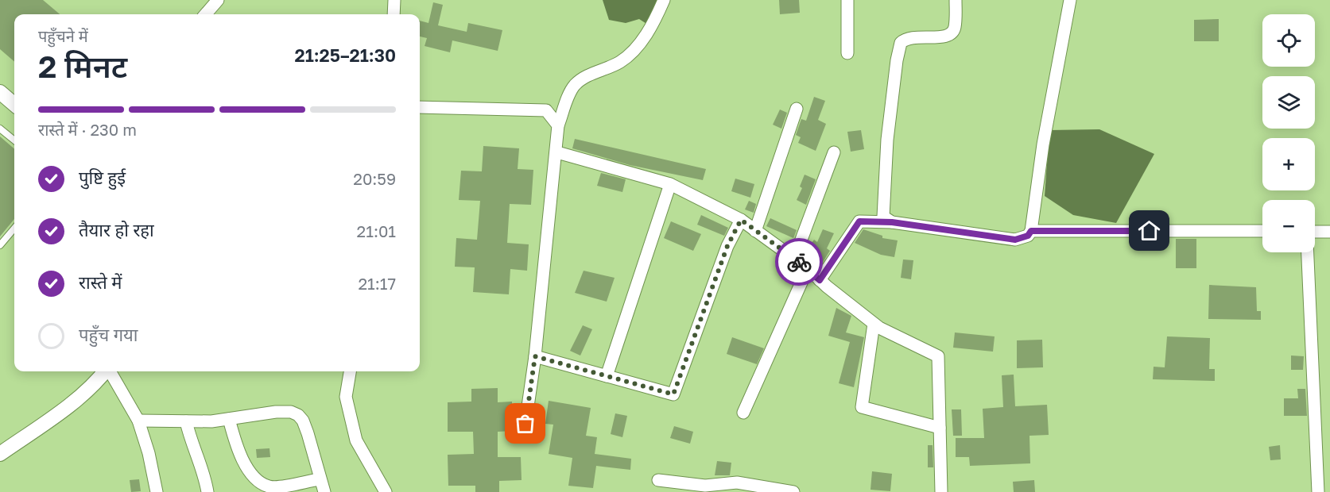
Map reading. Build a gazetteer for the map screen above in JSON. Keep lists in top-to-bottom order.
{
  "page": {
    "map_buttons": ["+", "−"],
    "heading": ["2 मिनट", "पहुँचने में", "21:25–21:30"],
    "bar": "रास्ते में · 230 m",
    "list": [
      ["पुष्टि हुई", "20:59"],
      ["तैयार हो रहा", "21:01"],
      ["रास्ते में", "21:17"],
      "पहुँच गया"
    ]
  }
}
